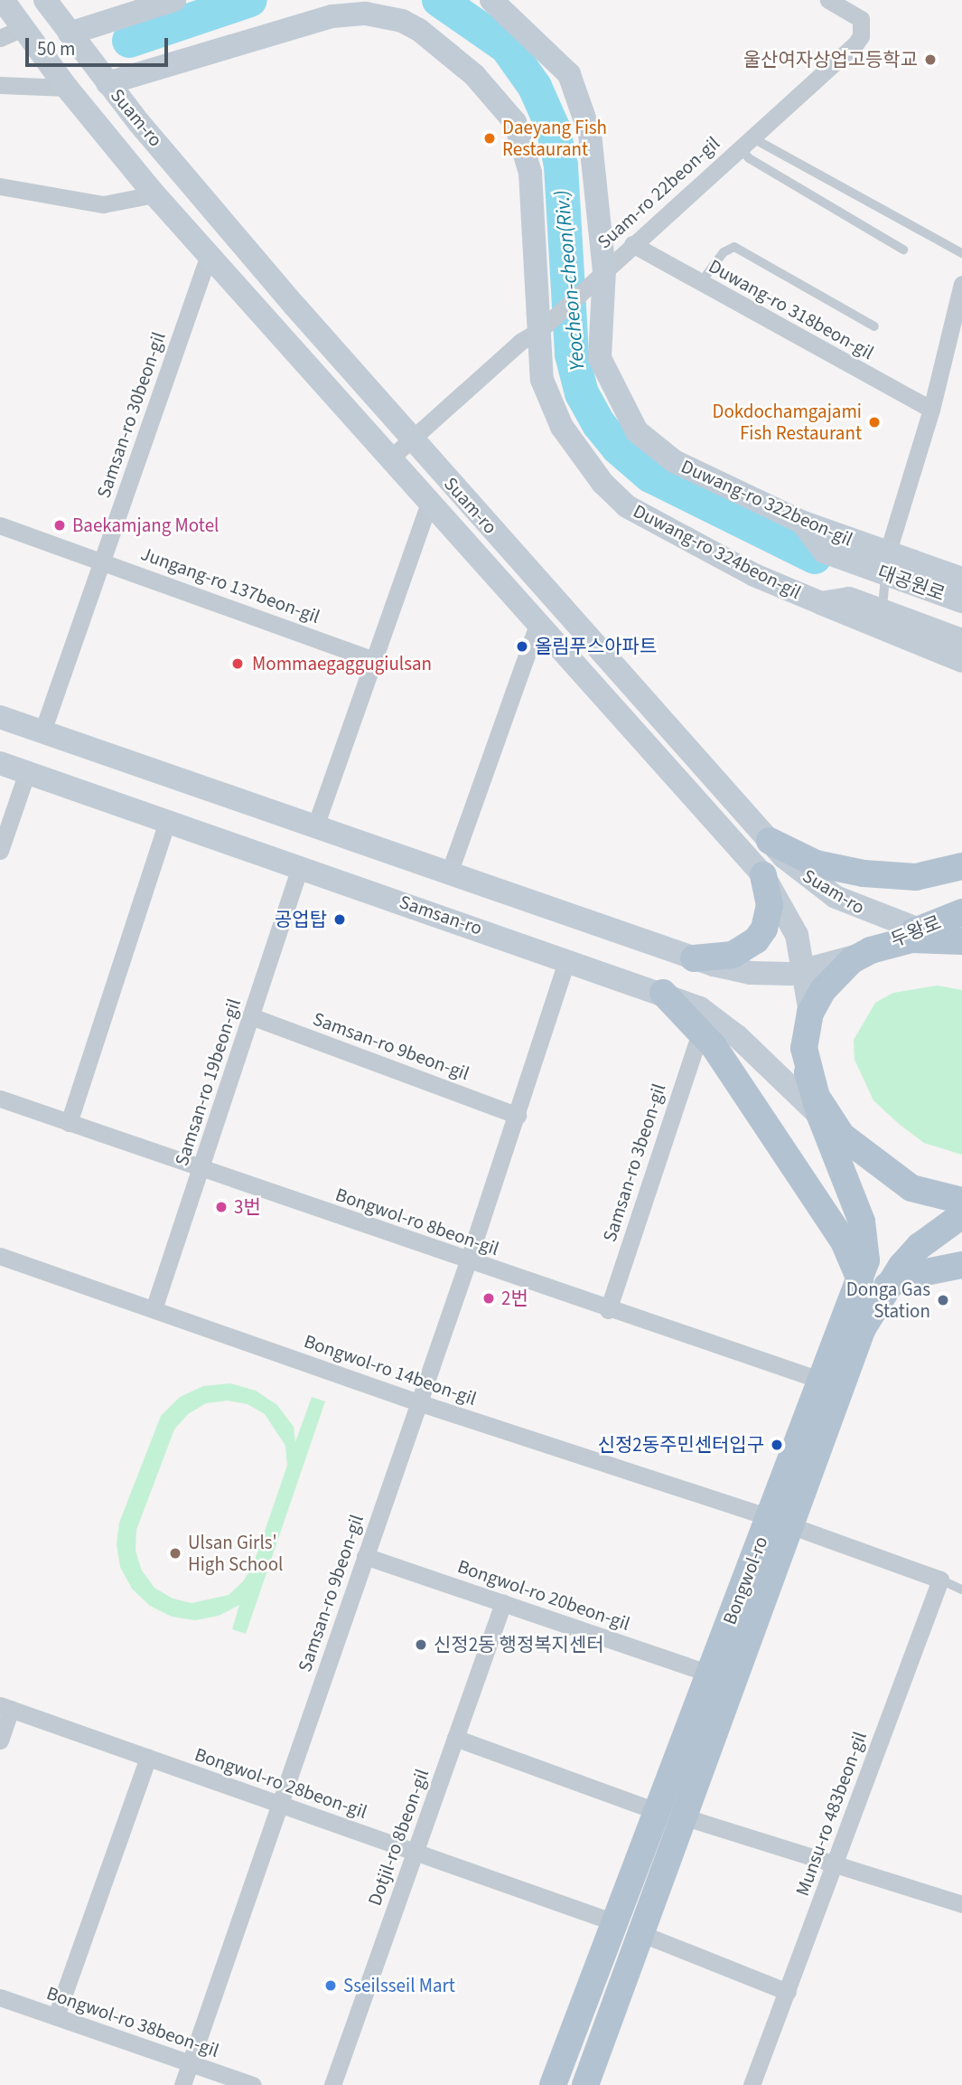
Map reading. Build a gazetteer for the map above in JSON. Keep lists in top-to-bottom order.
{
  "streets": {
    "main road": [
      "Suam-ro",
      "Duwang-ro 322beon-gil",
      "Duwang-ro 324beon-gil",
      "대공원로",
      "Samsan-ro",
      "두왕로",
      "Bongwol-ro"
    ],
    "street": [
      "Suam-ro 22beon-gil",
      "Duwang-ro 318beon-gil",
      "Samsan-ro 30beon-gil",
      "Jungang-ro 137beon-gil",
      "Samsan-ro 9beon-gil",
      "Samsan-ro 19beon-gil",
      "Samsan-ro 3beon-gil",
      "Bongwol-ro 8beon-gil",
      "Bongwol-ro 14beon-gil",
      "Bongwol-ro 20beon-gil",
      "Bongwol-ro 28beon-gil",
      "Munsu-ro 483beon-gil",
      "Dotjil-ro 8beon-gil",
      "Bongwol-ro 38beon-gil"
    ]
  },
  "crossings": [
    ["Suam-ro", "Suam-ro 22beon-gil"],
    ["Suam-ro", "Samsan-ro 30beon-gil"],
    ["Suam-ro", "Duwang-ro 324beon-gil"],
    ["Suam-ro", "두왕로"],
    ["Suam-ro 22beon-gil", "Duwang-ro 318beon-gil"],
    ["Suam-ro 22beon-gil", "Duwang-ro 322beon-gil"],
    ["Suam-ro 22beon-gil", "Duwang-ro 324beon-gil"],
    ["Samsan-ro 30beon-gil", "Jungang-ro 137beon-gil"],
    ["Duwang-ro 322beon-gil", "대공원로"],
    ["Duwang-ro 324beon-gil", "대공원로"],
    ["Samsan-ro", "Samsan-ro 9beon-gil"],
    ["Samsan-ro", "Samsan-ro 19beon-gil"],
    ["Samsan-ro", "Bongwol-ro"],
    ["Samsan-ro 9beon-gil", "Samsan-ro 19beon-gil"],
    ["Samsan-ro 9beon-gil", "Bongwol-ro 8beon-gil"],
    ["Samsan-ro 9beon-gil", "Bongwol-ro 14beon-gil"],
    ["Samsan-ro 9beon-gil", "Bongwol-ro 20beon-gil"],
    ["Samsan-ro 9beon-gil", "Bongwol-ro 28beon-gil"],
    ["Samsan-ro 9beon-gil", "Bongwol-ro 38beon-gil"],
    ["Samsan-ro 19beon-gil", "Bongwol-ro 8beon-gil"],
    ["Samsan-ro 19beon-gil", "Bongwol-ro 14beon-gil"],
    ["Samsan-ro 3beon-gil", "Bongwol-ro 8beon-gil"],
    ["Bongwol-ro 8beon-gil", "Bongwol-ro"],
    ["Bongwol-ro 14beon-gil", "Bongwol-ro"],
    ["Bongwol-ro 14beon-gil", "Munsu-ro 483beon-gil"],
    ["Bongwol-ro", "Bongwol-ro 20beon-gil"],
    ["Bongwol-ro", "Bongwol-ro 28beon-gil"],
    ["Bongwol-ro 20beon-gil", "Dotjil-ro 8beon-gil"],
    ["Bongwol-ro 28beon-gil", "Dotjil-ro 8beon-gil"]
  ],
  "water": ["Yeocheon-cheon(Riv.)"],
  "places": [
    "울산여자상업고등학교",
    "Daeyang Fish Restaurant",
    "Dokdochamgajami Fish Restaurant",
    "Baekamjang Motel",
    "올림푸스아파트",
    "Mommaegaggugiulsan",
    "공업탑",
    "3번",
    "2번",
    "Donga Gas Station",
    "신정2동주민센터입구",
    "Ulsan Girls' High School",
    "신정2동 행정복지센터",
    "Sseilsseil Mart"
  ],
  "scale_bar": "50 m"
}
